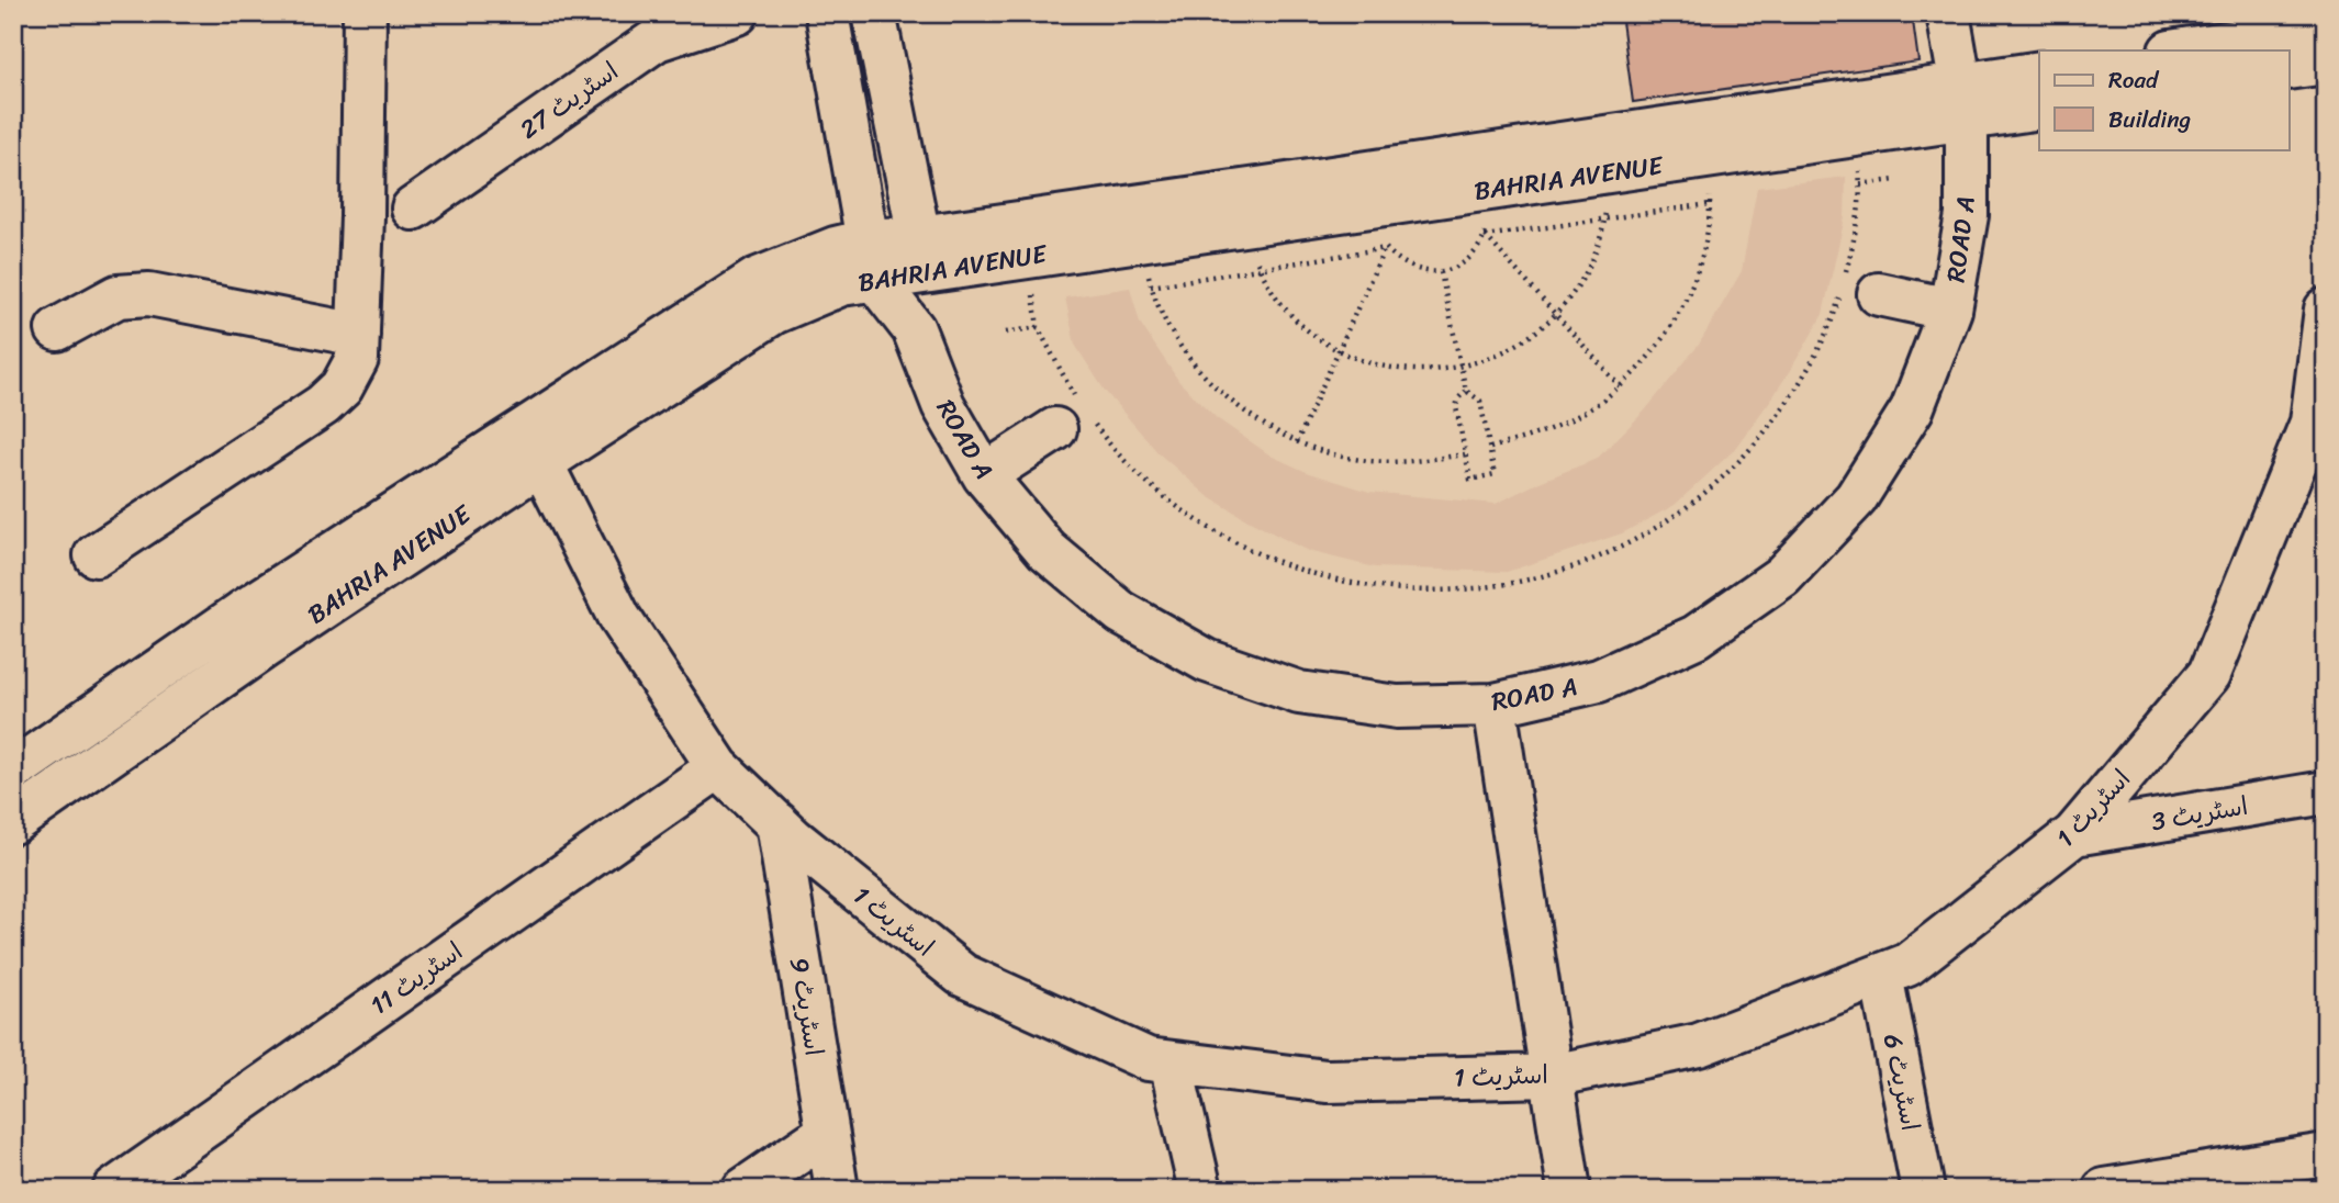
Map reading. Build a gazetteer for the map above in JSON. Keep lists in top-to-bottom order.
{
  "streets": {
    "street": [
      "اسٹریٹ 27",
      "BAHRIA AVENUE",
      "ROAD A",
      "اسٹریٹ 1",
      "اسٹریٹ 3",
      "اسٹریٹ 11",
      "اسٹریٹ 9",
      "اسٹریٹ 6"
    ]
  },
  "crossings": [
    ["BAHRIA AVENUE", "ROAD A"],
    ["BAHRIA AVENUE", "اسٹریٹ 1"],
    ["اسٹریٹ 1", "اسٹریٹ 3"],
    ["اسٹریٹ 1", "اسٹریٹ 11"],
    ["اسٹریٹ 1", "اسٹریٹ 9"],
    ["اسٹریٹ 1", "اسٹریٹ 6"]
  ],
  "legend": ["Road", "Building"]
}
